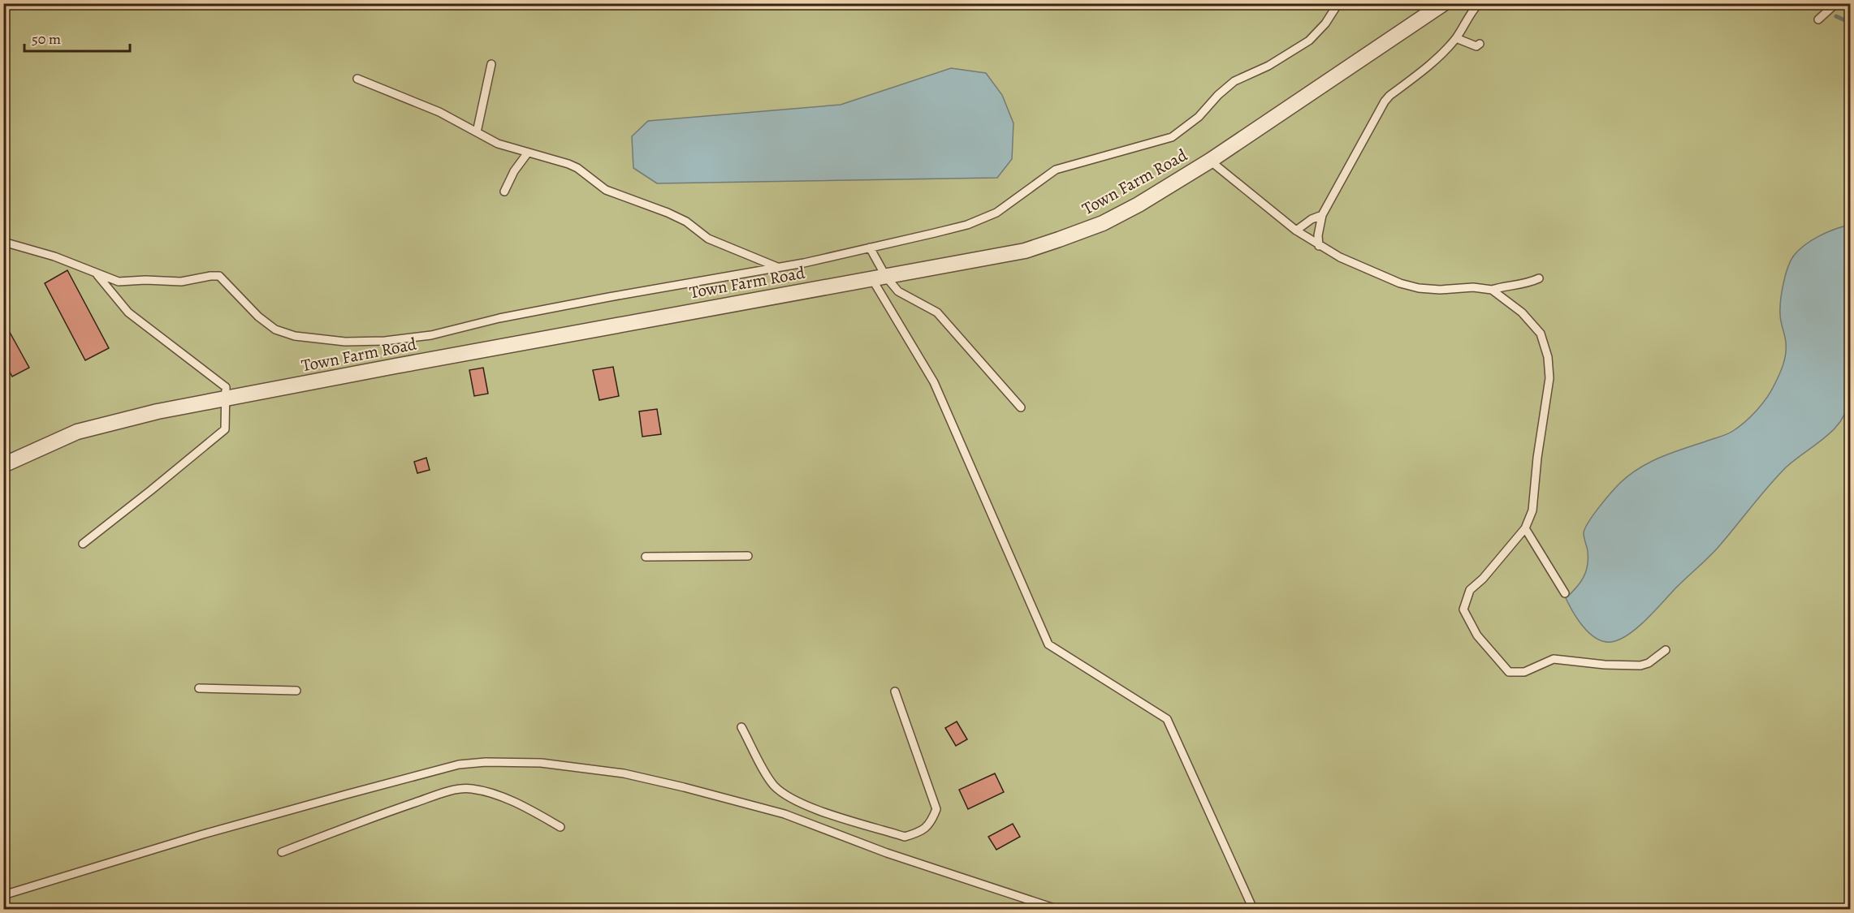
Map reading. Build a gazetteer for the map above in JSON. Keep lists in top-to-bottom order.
{
  "streets": {
    "street": ["Town Farm Road"]
  },
  "scale_bar": "50 m"
}
